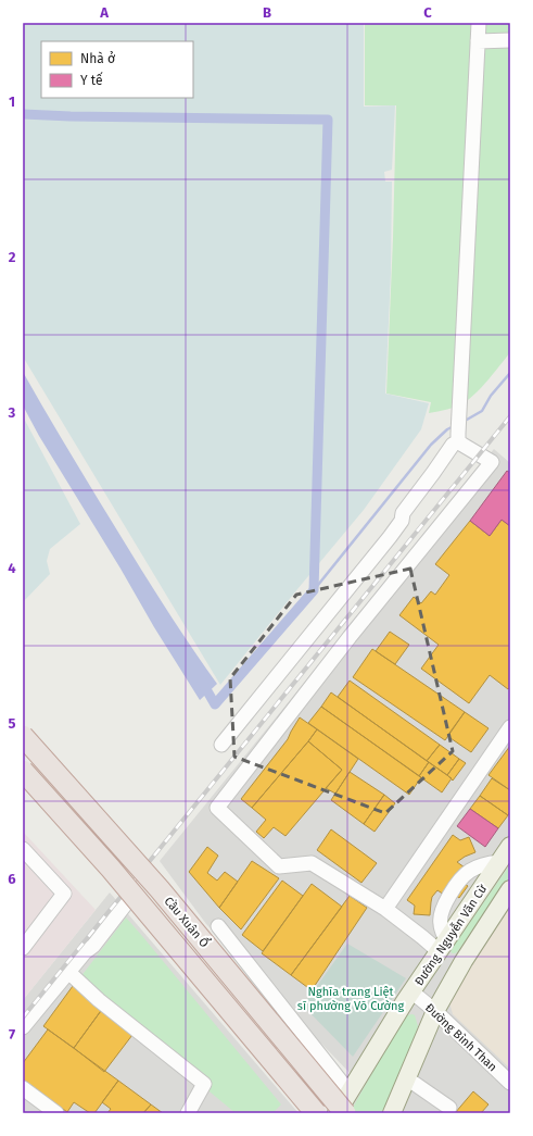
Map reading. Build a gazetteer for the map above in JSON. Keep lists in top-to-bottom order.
{
  "streets": {
    "highway": ["Cầu Xuân Ổ"],
    "main road": ["Đường Nguyễn Văn Cừ"],
    "street": ["Đường Bình Than"]
  },
  "crossings": [
    ["Đường Nguyễn Văn Cừ", "Đường Bình Than"]
  ],
  "parks": ["Nghĩa trang Liệt sĩ phường Võ Cường"],
  "legend": ["Nhà ở", "Y tế"],
  "grid": {
    "columns": ["A", "B", "C"],
    "rows": [
      "1",
      "2",
      "3",
      "4",
      "5",
      "6",
      "7"
    ]
  }
}
